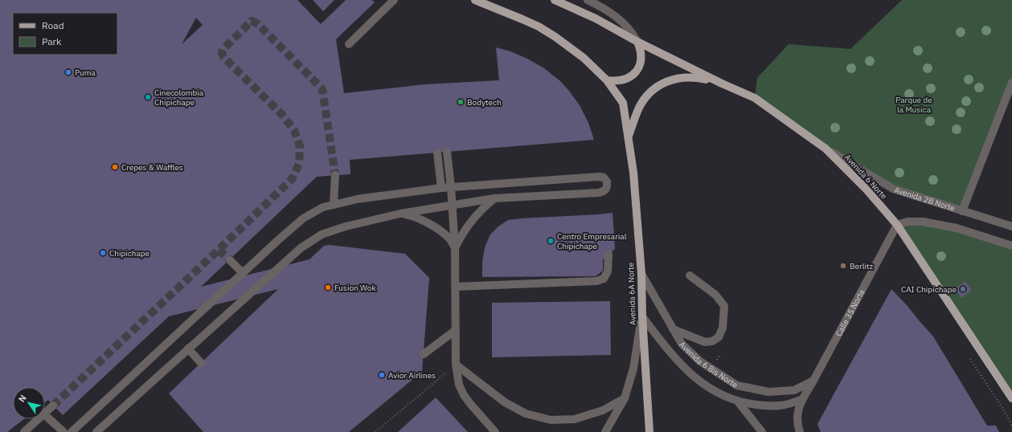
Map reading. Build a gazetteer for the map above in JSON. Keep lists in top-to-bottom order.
{
  "streets": {
    "main road": ["Avenida 6 Norte", "Avenida 6A Norte"],
    "street": ["Avenida 2B Norte", "Calle 35 Norte", "Avenida 6 Bis Norte"]
  },
  "crossings": [
    ["Avenida 6 Norte", "Avenida 2B Norte"],
    ["Avenida 6 Norte", "Calle 35 Norte"],
    ["Avenida 6A Norte", "Avenida 6 Bis Norte"],
    ["Calle 35 Norte", "Avenida 6 Bis Norte"]
  ],
  "parks": ["Parque de la Musica"],
  "places": [
    "Puma",
    "Cinecolombia Chipichape",
    "Bodytech",
    "Crepes & Waffles",
    "Centro Empresarial Chipichape",
    "Chipichape",
    "Berlitz",
    "Fusion Wok",
    "CAI Chipichape",
    "Avior Airlines"
  ],
  "legend": ["Road", "Park"],
  "north": "top left"
}
